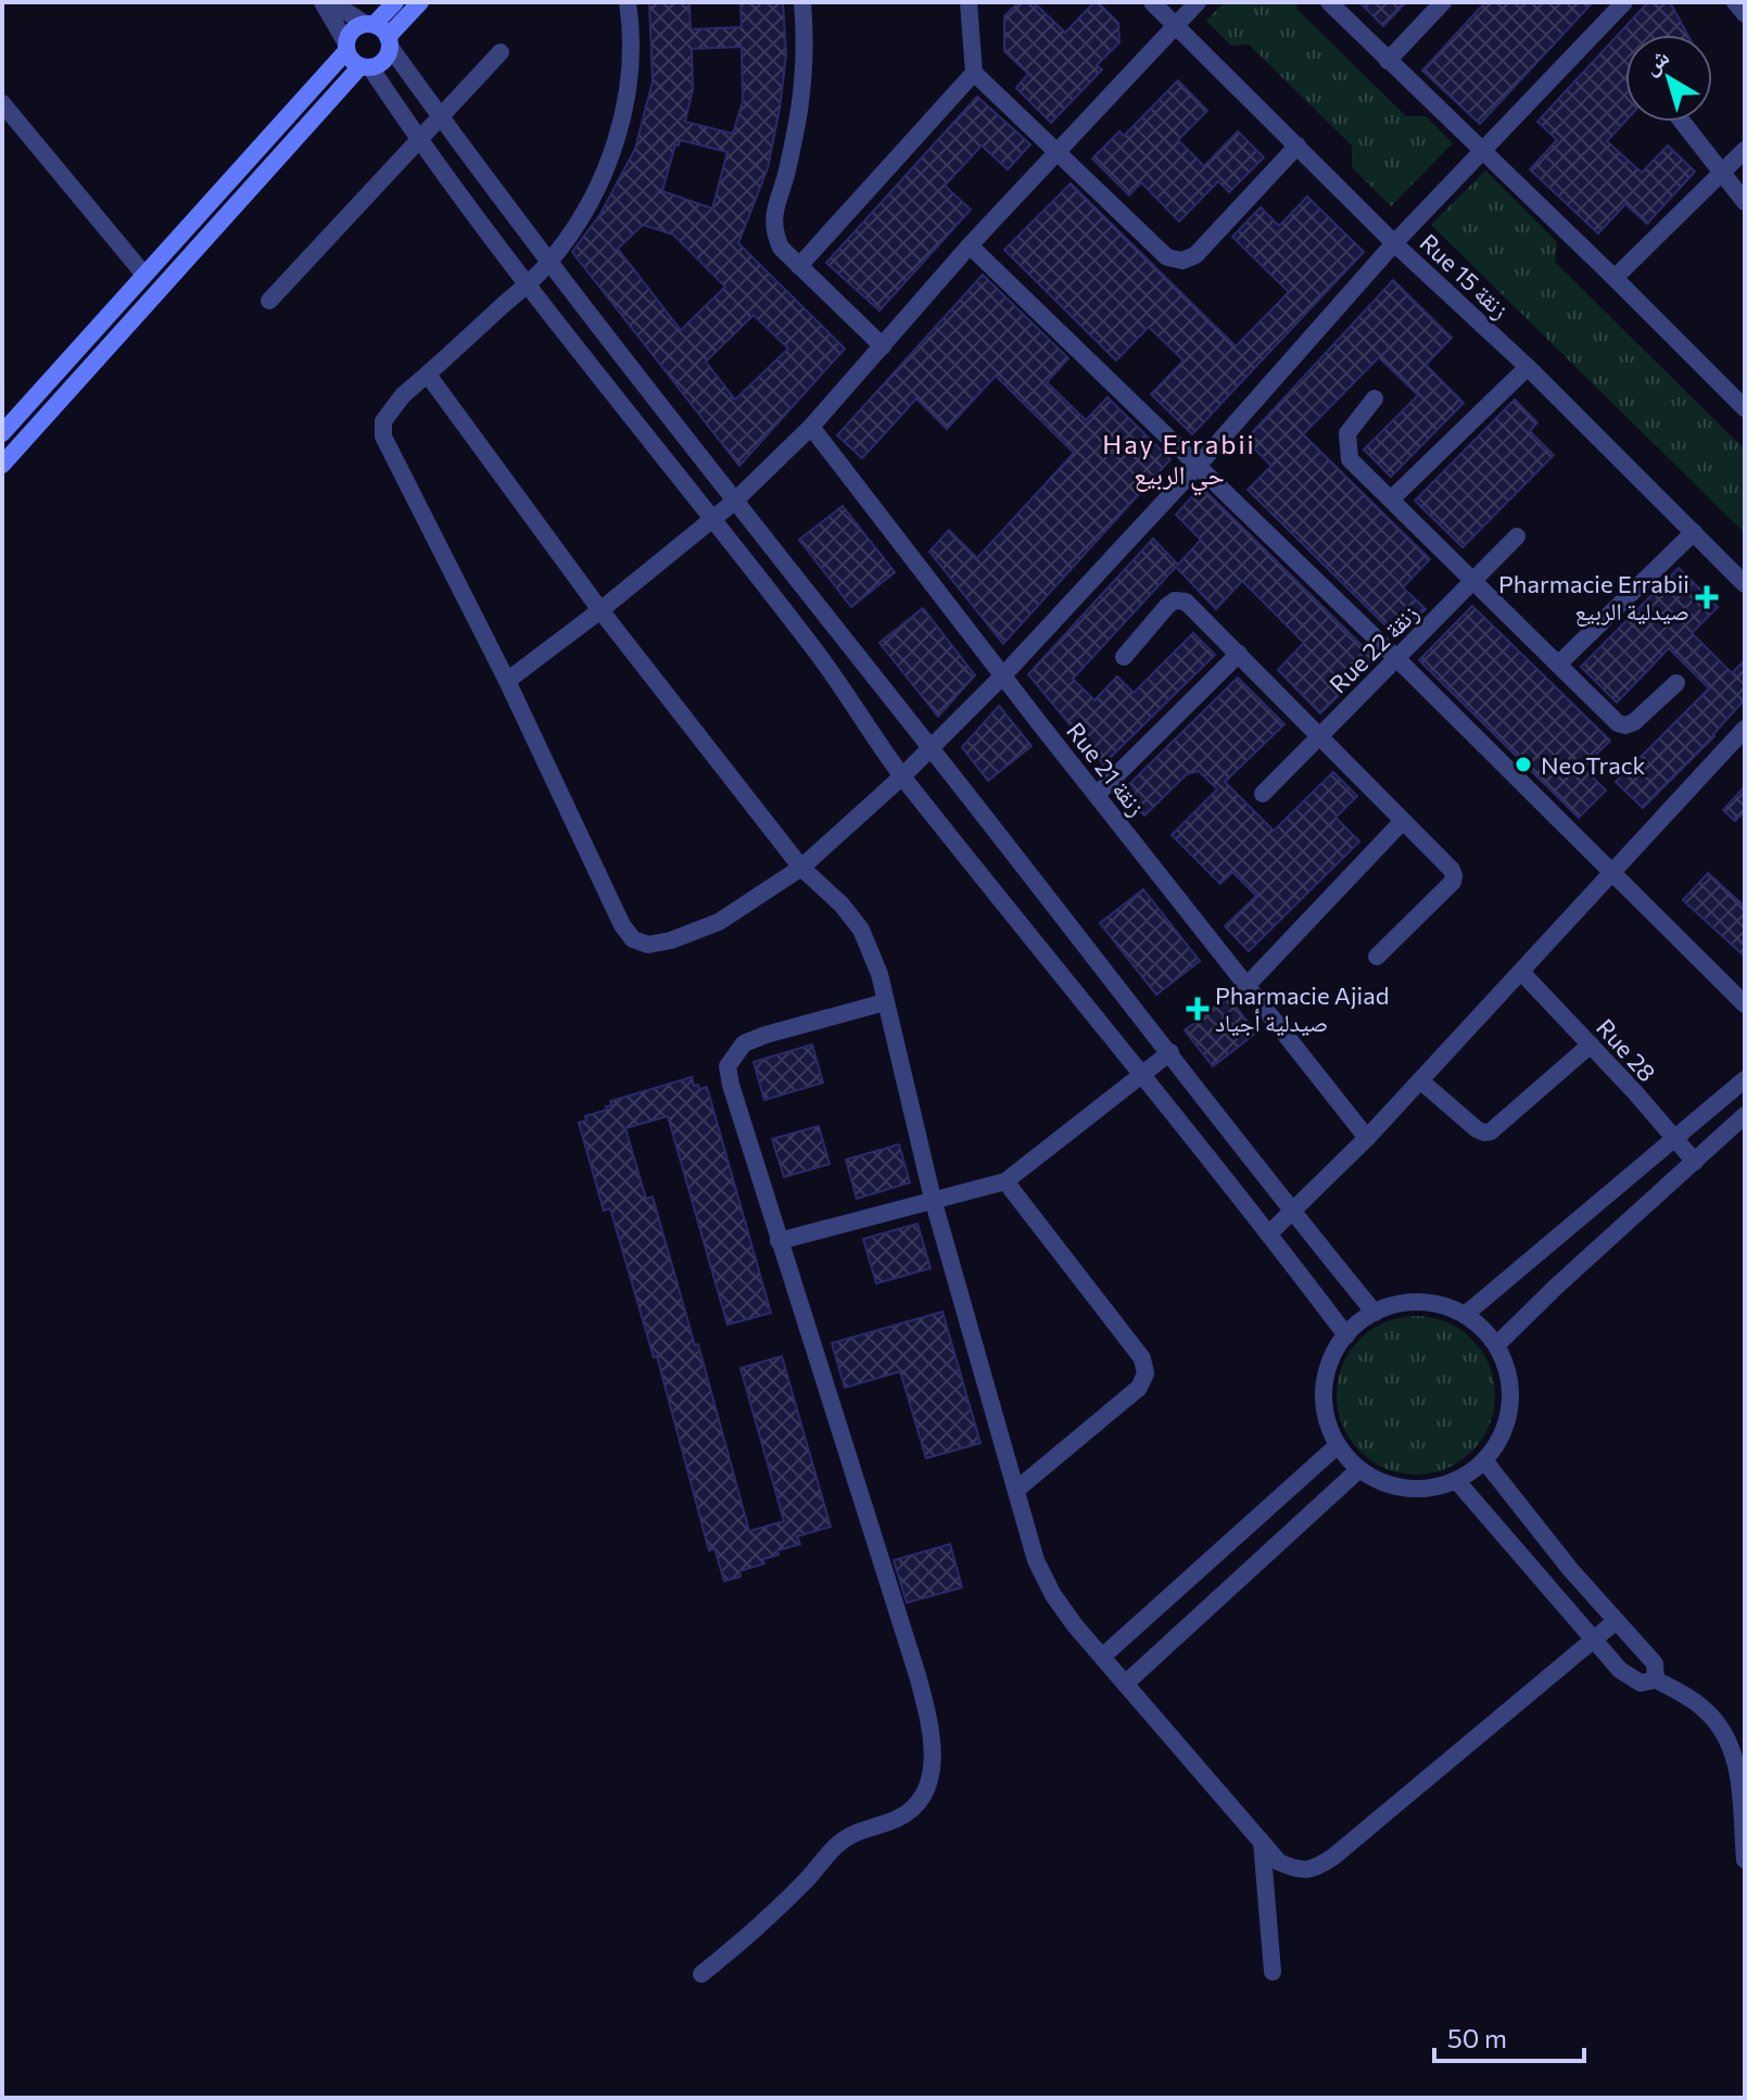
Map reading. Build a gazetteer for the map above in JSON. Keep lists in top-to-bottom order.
{
  "streets": {
    "street": [
      "Rue 15 زنقة",
      "Rue 22 زنقة",
      "Rue 21 زنقة",
      "Rue 28"
    ]
  },
  "districts": ["Hay Errabii حي الربيع"],
  "places": {
    "health": ["Pharmacie Errabii صيدلية الربيع", "Pharmacie Ajiad صيدلية أجياد"],
    "other": ["NeoTrack"]
  },
  "scale_bar": "50 m",
  "north": "top left"
}
